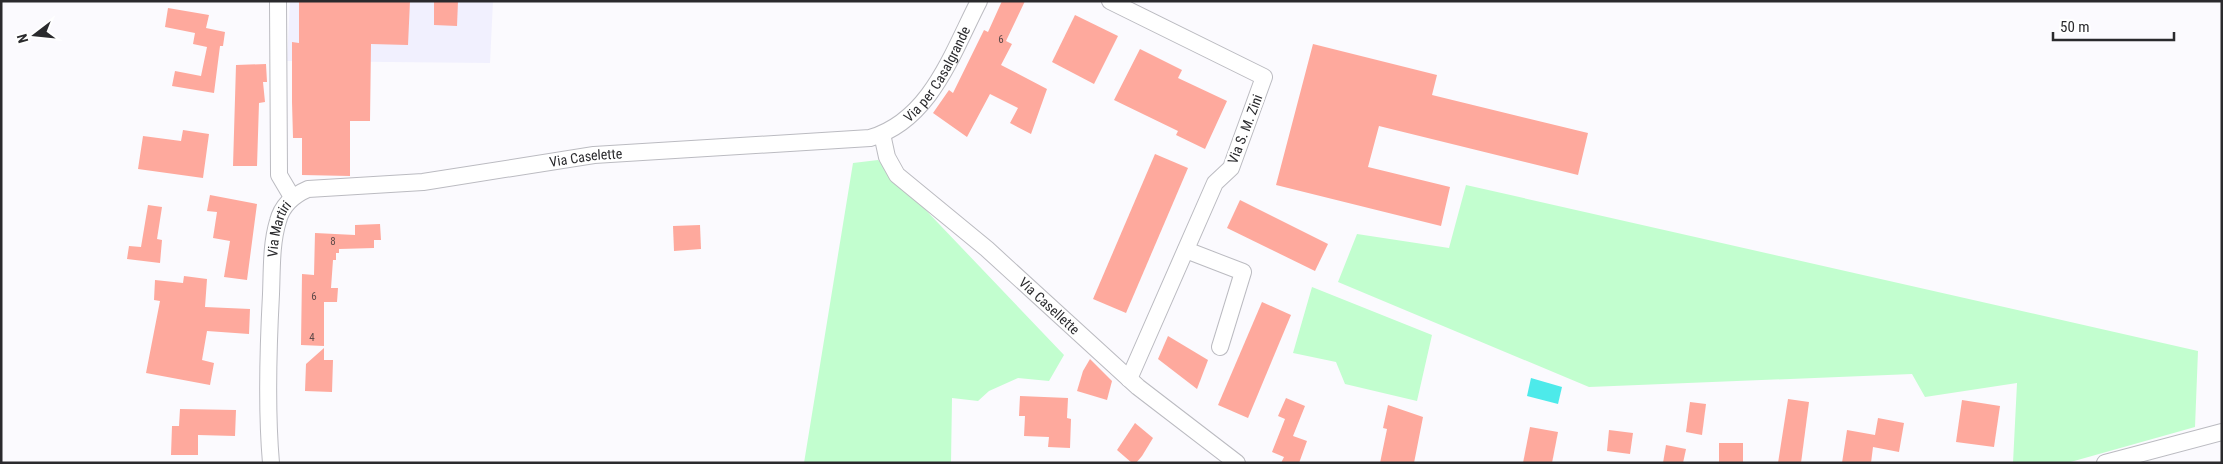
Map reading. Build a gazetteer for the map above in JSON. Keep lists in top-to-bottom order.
{
  "streets": {
    "street": [
      "Via per Casalgrande",
      "Via S. M. Zini",
      "Via Caselette",
      "Via Martiri",
      "Via Casellette"
    ]
  },
  "crossings": [
    ["Via per Casalgrande", "Via Caselette"],
    ["Via per Casalgrande", "Via Casellette"],
    ["Via S. M. Zini", "Via Casellette"],
    ["Via Caselette", "Via Martiri"],
    ["Via Caselette", "Via Casellette"]
  ],
  "house_numbers": [
    "6",
    "8",
    "6",
    "4"
  ],
  "scale_bar": "50 m",
  "north": "left"
}
